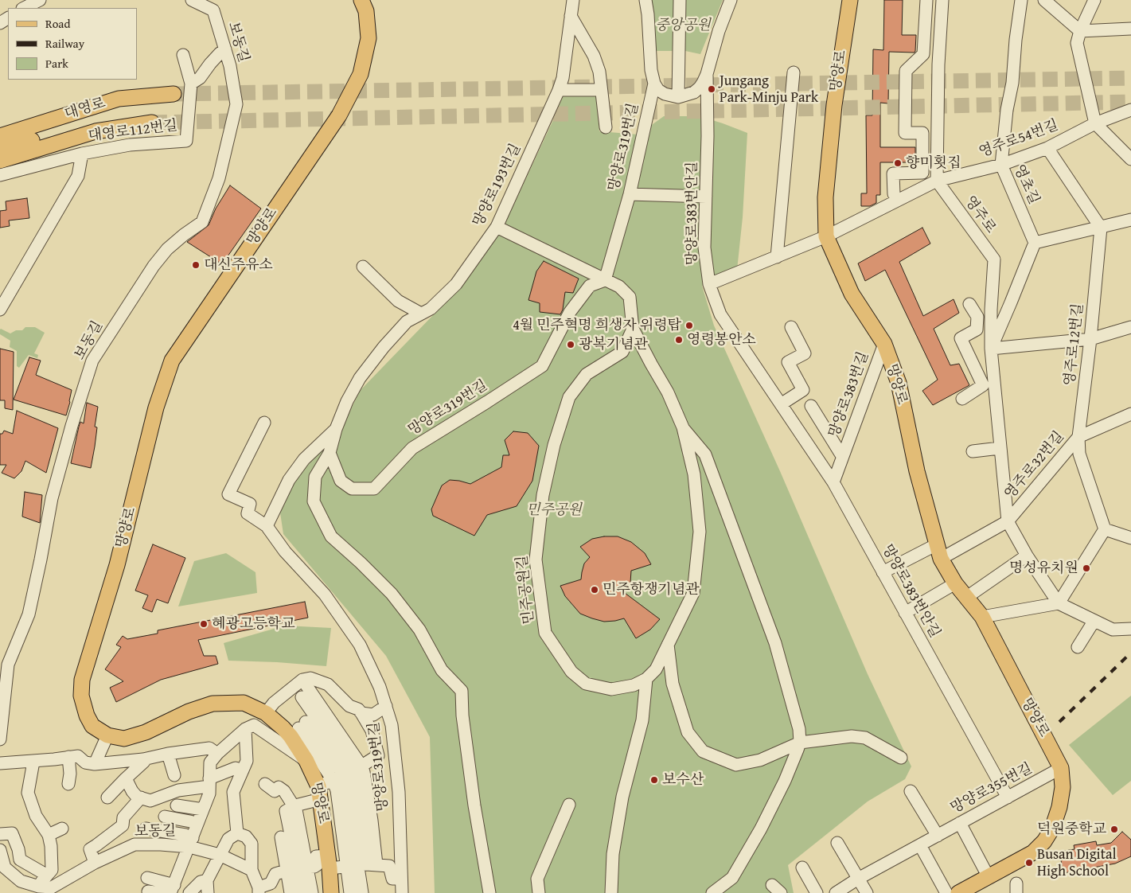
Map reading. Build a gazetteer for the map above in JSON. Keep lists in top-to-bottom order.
{
  "streets": {
    "main road": ["망양로", "대영로"],
    "street": [
      "보동길",
      "대영로112번길",
      "영주로54번길",
      "망양로319번길",
      "영초길",
      "망양로193번길",
      "망양로383번안길",
      "영주로",
      "영주로12번길",
      "망양로383번길",
      "영주로32번길",
      "민주공원길",
      "망양로355번길"
    ]
  },
  "crossings": [
    ["망양로", "영주로54번길"],
    ["망양로", "망양로383번길"],
    ["망양로", "망양로355번길"],
    ["영주로54번길", "영초길"],
    ["영주로54번길", "영주로"],
    ["망양로319번길", "민주공원길"],
    ["망양로383번안길", "망양로383번길"],
    ["망양로383번안길", "망양로355번길"],
    ["영주로", "영주로32번길"],
    ["영주로12번길", "영주로32번길"]
  ],
  "parks": ["중앙공원", "민주공원"],
  "places": [
    "Jungang Park-Minju Park",
    "향미횟집",
    "대신주유소",
    "4월 민주혁명 희생자 위령탑",
    "영령봉안소",
    "광복기념관",
    "명성유치원",
    "민주항쟁기념관",
    "혜광고등학교",
    "보수산",
    "덕원중학교",
    "Busan Digital High School"
  ],
  "legend": ["Road", "Railway", "Park"]
}
